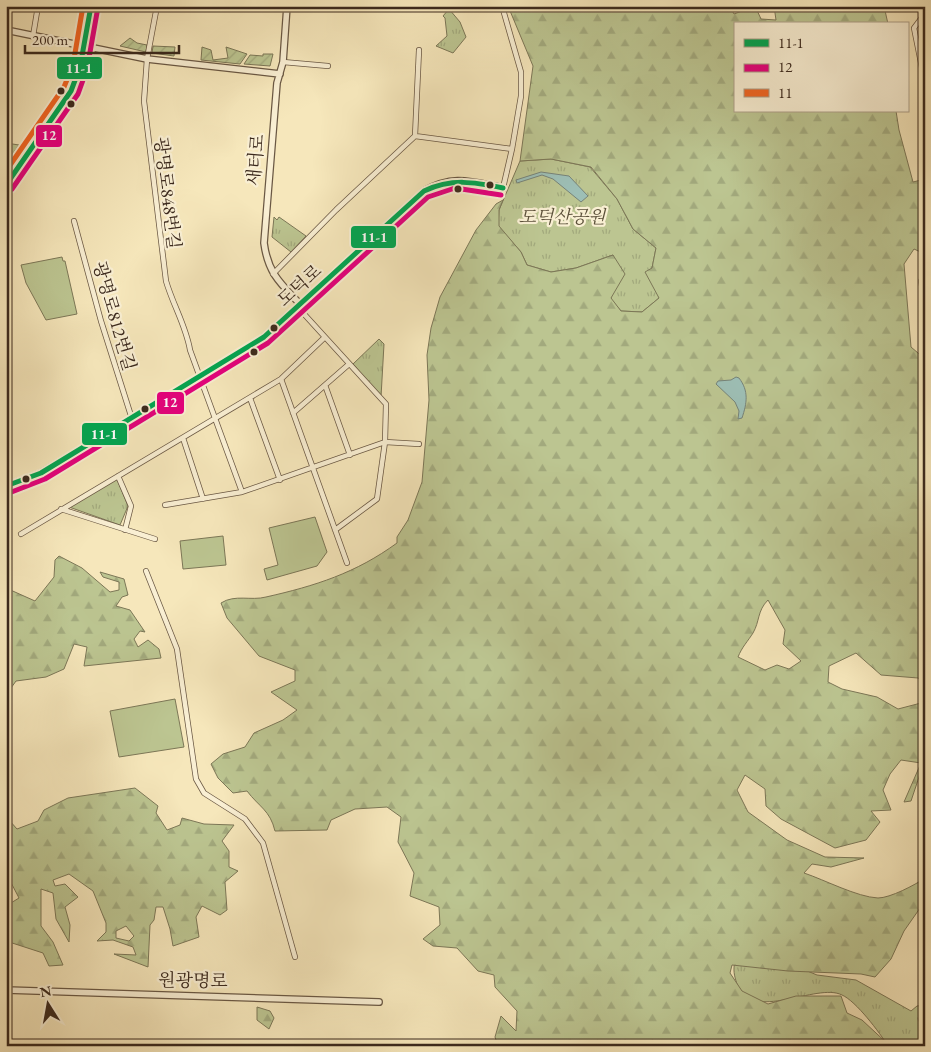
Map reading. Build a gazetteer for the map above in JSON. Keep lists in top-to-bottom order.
{
  "streets": {
    "street": [
      "새터로",
      "광명로848번길",
      "도덕로",
      "광명로812번길",
      "원광명로"
    ]
  },
  "crossings": [
    ["새터로", "도덕로"],
    ["광명로848번길", "도덕로"],
    ["도덕로", "광명로812번길"]
  ],
  "parks": ["도덕산공원"],
  "lines": ["transit line 11-1", "transit line 11", "transit line 12"],
  "legend": ["11-1", "12", "11"],
  "scale_bar": "200 m",
  "north": "top"
}
